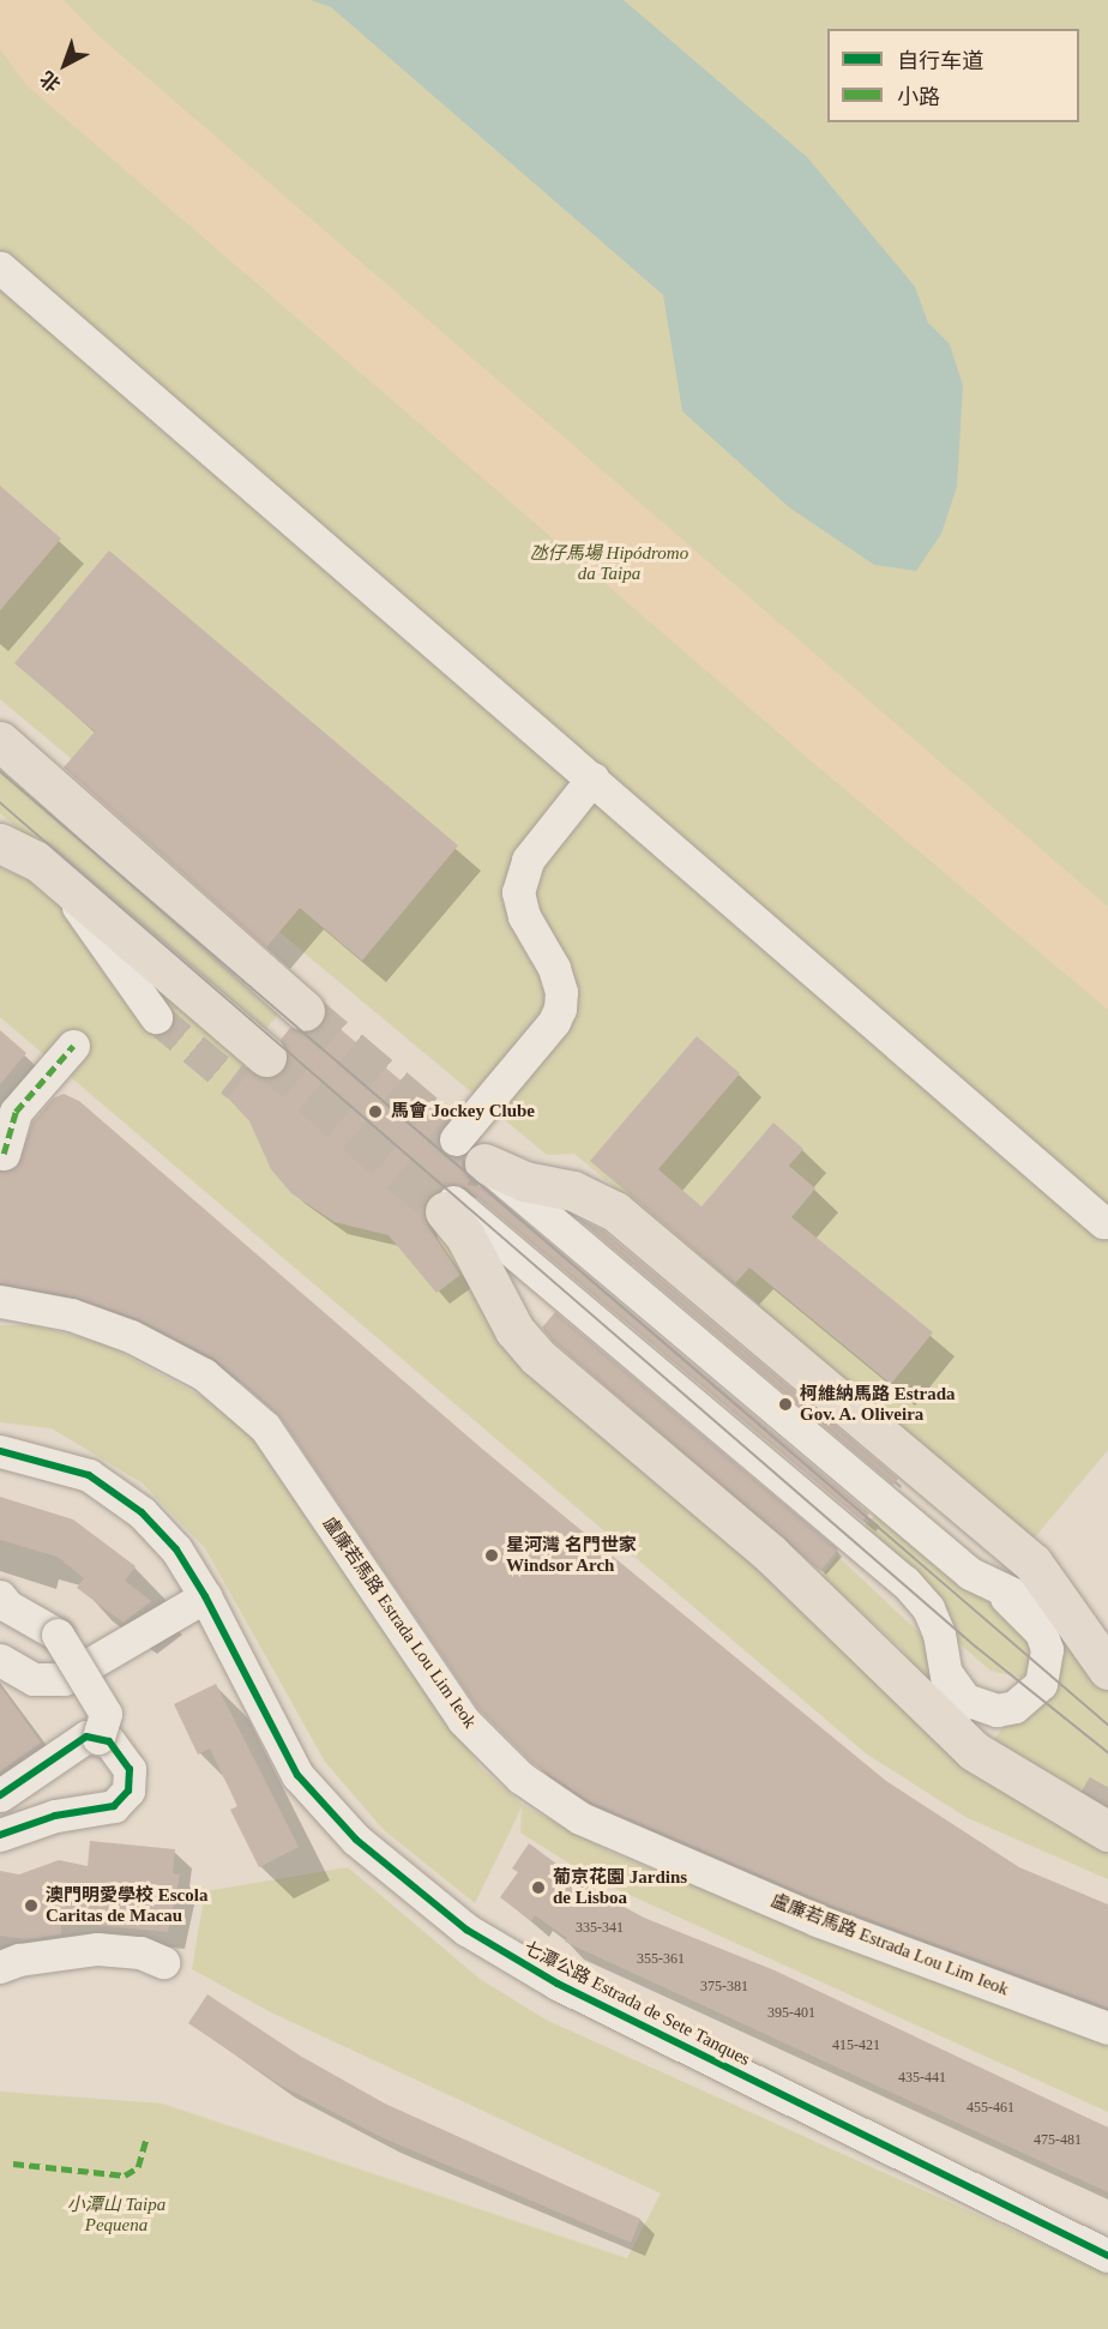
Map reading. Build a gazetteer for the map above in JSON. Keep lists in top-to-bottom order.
{
  "streets": {
    "street": ["盧廉若馬路 Estrada Lou Lim Ieok", "七潭公路 Estrada de Sete Tanques"]
  },
  "parks": ["氹仔馬場 Hipódromo da Taipa", "小潭山 Taipa Pequena"],
  "places": [
    "馬會 Jockey Clube",
    "柯維納馬路 Estrada Gov. A. Oliveira",
    "星河灣 名門世家 Windsor Arch",
    "葡京花園 Jardins de Lisboa",
    "澳門明愛學校 Escola Caritas de Macau"
  ],
  "house_numbers": [
    "335-341",
    "355-361",
    "375-381",
    "395-401",
    "415-421",
    "435-441",
    "455-461",
    "475-481"
  ],
  "legend": ["自行车道", "小路"],
  "north": "bottom left"
}
